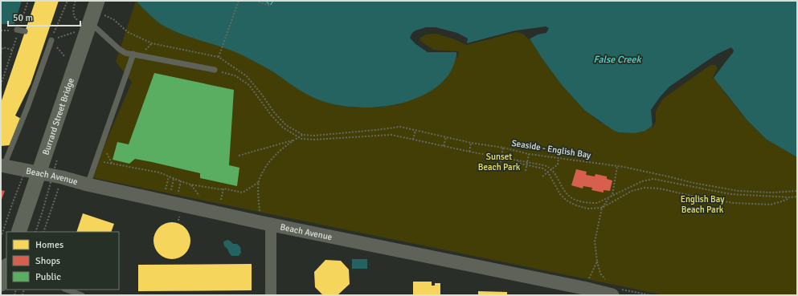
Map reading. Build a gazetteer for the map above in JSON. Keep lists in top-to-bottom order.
{
  "streets": {
    "main road": ["Burrard Street Bridge"],
    "street": ["Beach Avenue"],
    "path": ["Seaside - English Bay"]
  },
  "water": ["False Creek"],
  "parks": ["Sunset Beach Park", "English Bay Beach Park"],
  "legend": ["Homes", "Shops", "Public"],
  "scale_bar": "50 m"
}
